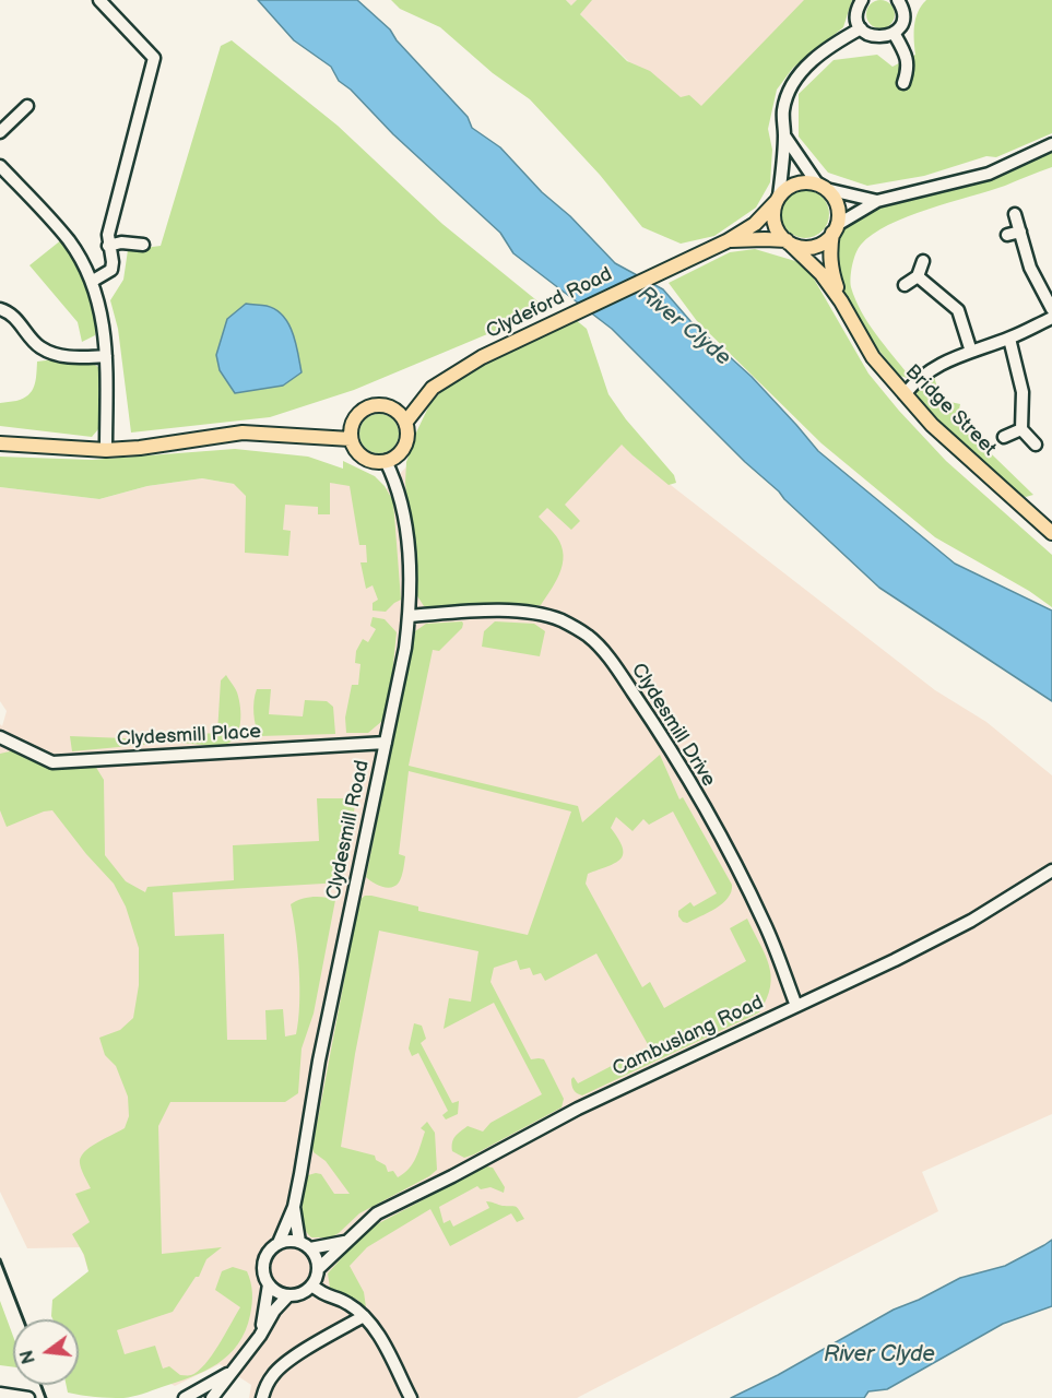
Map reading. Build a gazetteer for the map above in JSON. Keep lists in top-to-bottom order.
{
  "streets": {
    "main road": ["Clydeford Road", "Bridge Street"],
    "street": [
      "Clydesmill Drive",
      "Clydesmill Place",
      "Clydesmill Road",
      "Cambuslang Road"
    ]
  },
  "crossings": [
    ["Clydeford Road", "Bridge Street"],
    ["Clydeford Road", "Clydesmill Road"],
    ["Clydesmill Drive", "Clydesmill Road"],
    ["Clydesmill Drive", "Cambuslang Road"],
    ["Clydesmill Place", "Clydesmill Road"],
    ["Clydesmill Road", "Cambuslang Road"]
  ],
  "water": ["River Clyde"],
  "north": "left"
}
